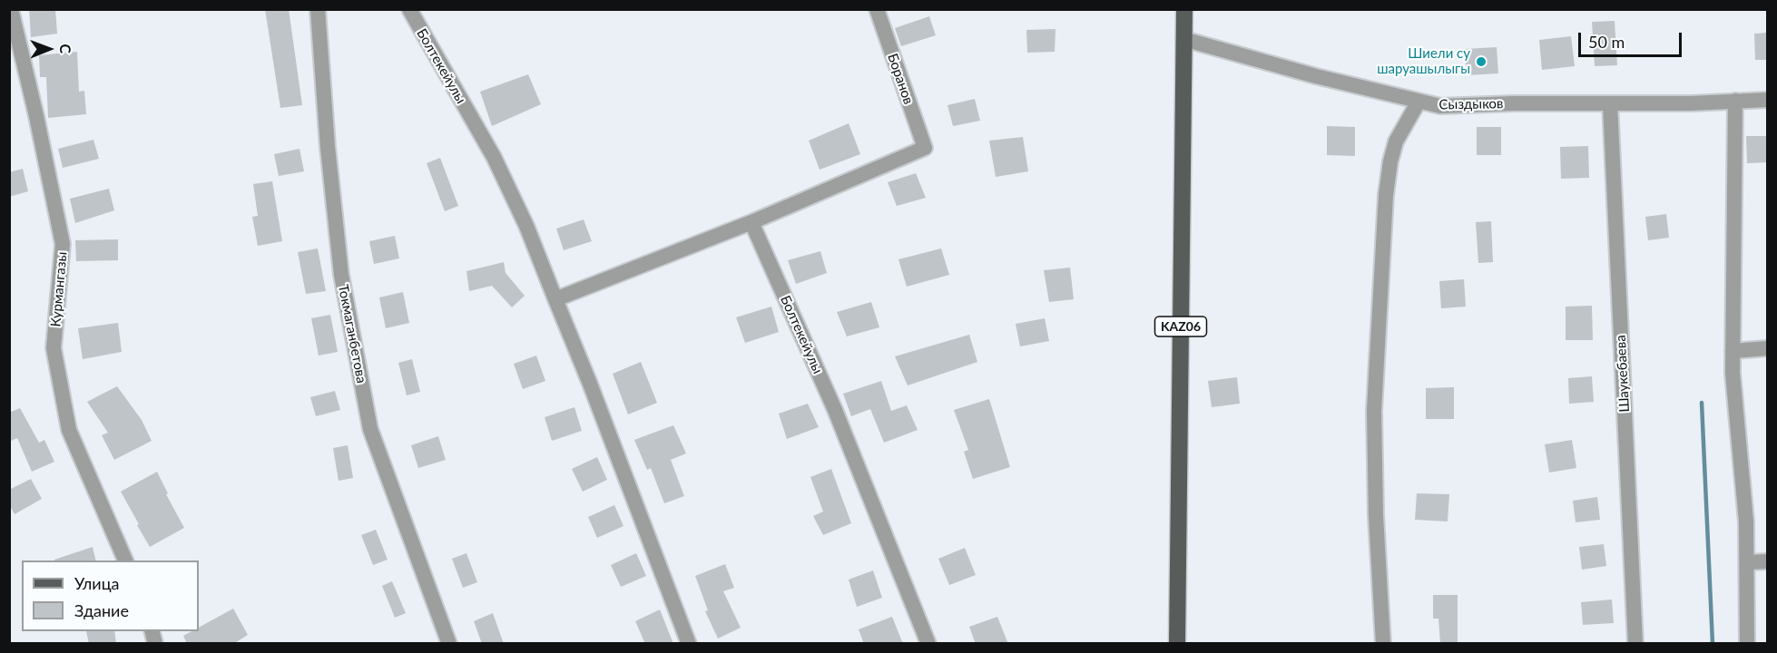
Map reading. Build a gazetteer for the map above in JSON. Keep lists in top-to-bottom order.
{
  "streets": {
    "main road": ["KАZ06"],
    "street": [
      "Болтекейулы",
      "Боранов",
      "Сыздыков",
      "Курмангазы",
      "Токмаганбетова",
      "Шаукебаева"
    ]
  },
  "crossings": [
    ["Болтекейулы", "Боранов"],
    ["Сыздыков", "KАZ06"],
    ["Сыздыков", "Шаукебаева"]
  ],
  "places": ["Шиели су шаруашылыгы"],
  "legend": ["Улица", "Здание"],
  "scale_bar": "50 m",
  "north": "right"
}
